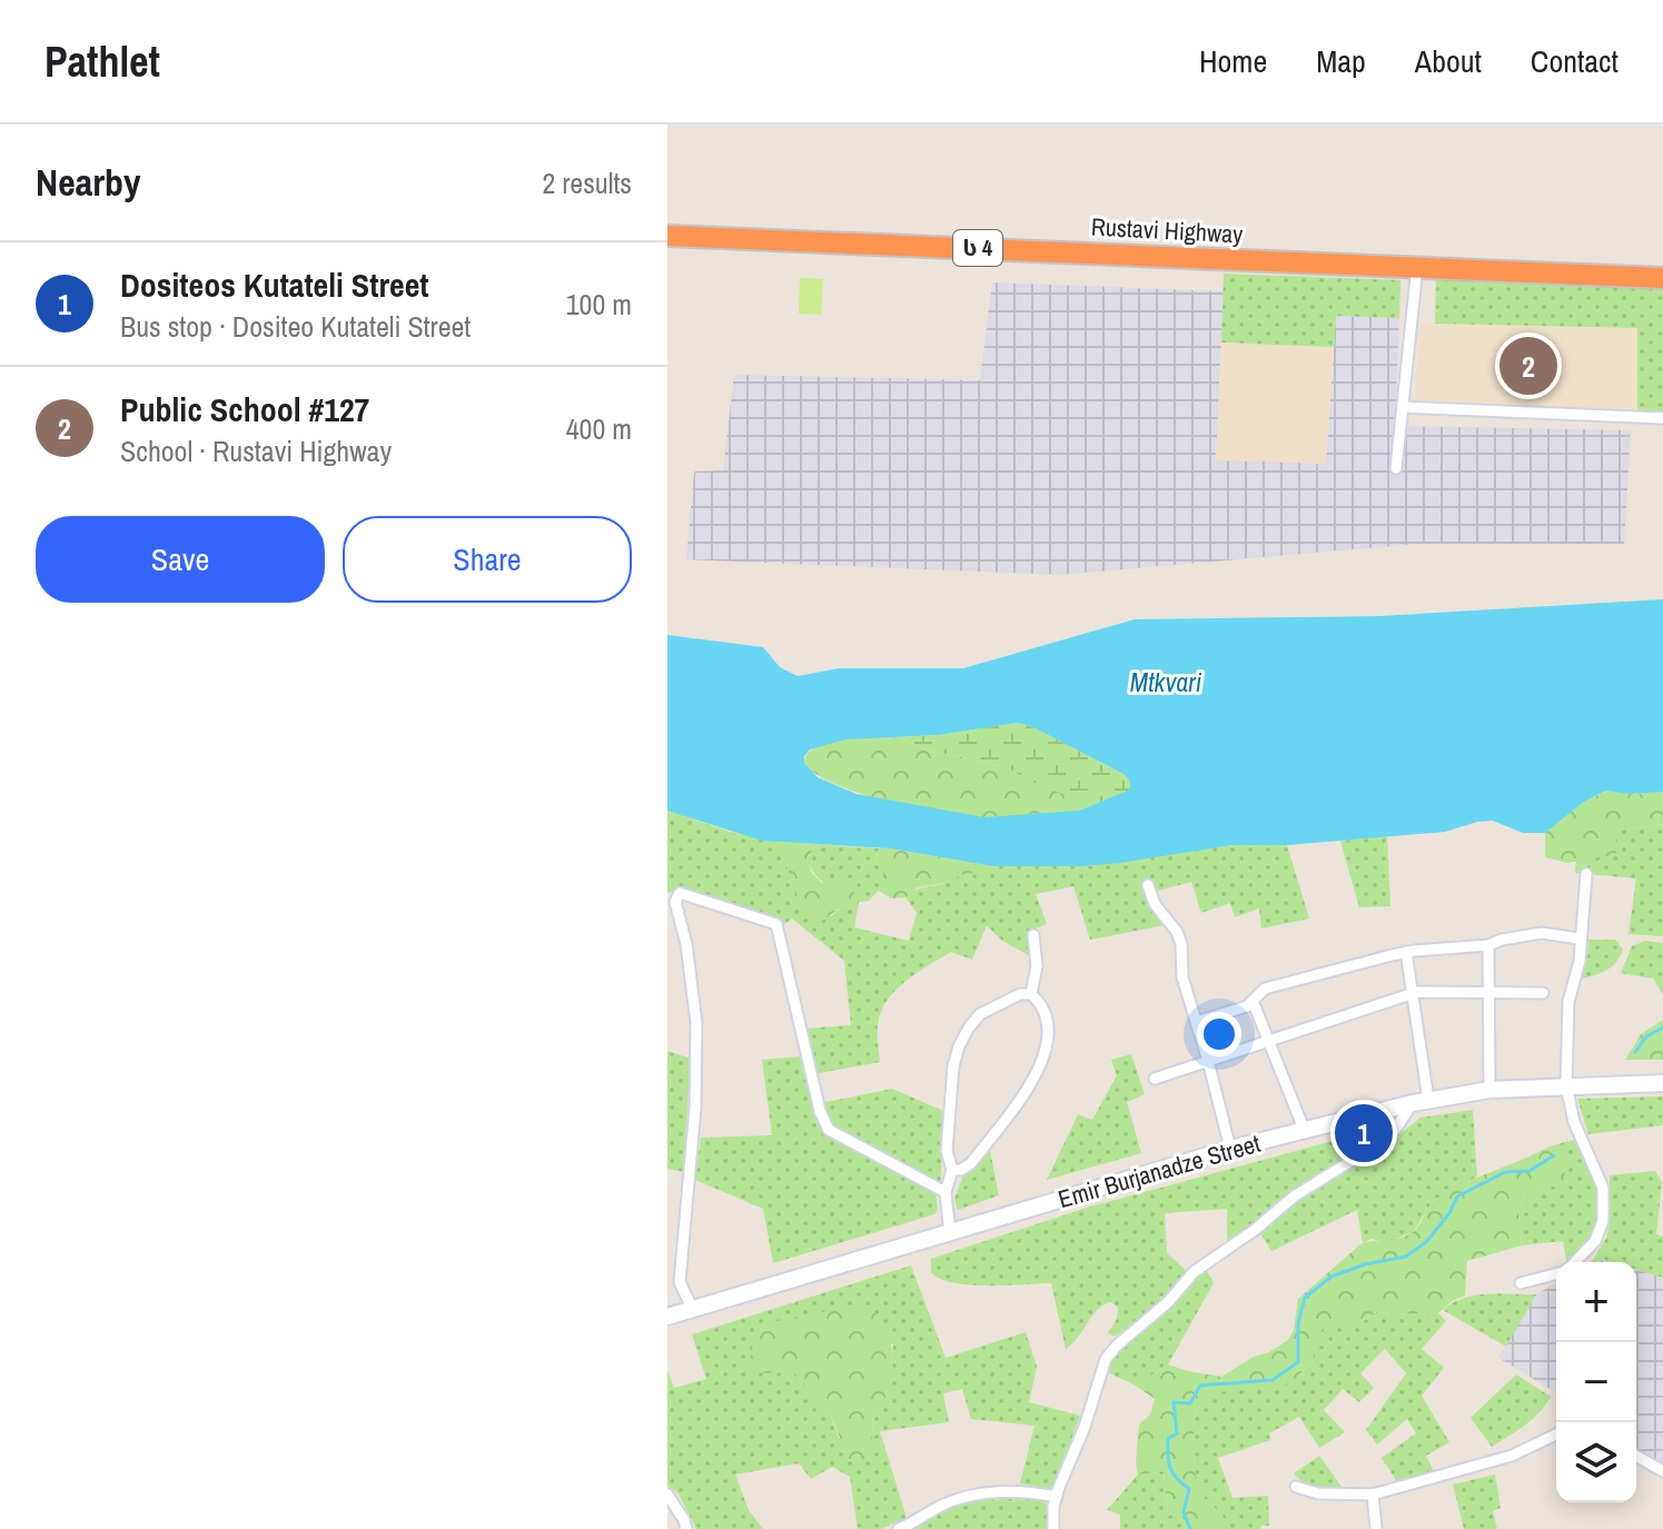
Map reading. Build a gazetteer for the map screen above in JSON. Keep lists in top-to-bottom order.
{
  "streets": {
    "highway": ["Rustavi Highway", "ს 4"],
    "street": ["Emir Burjanadze Street"]
  },
  "water": ["Mtkvari"],
  "page": {
    "header": "Pathlet",
    "nav": [
      "Home",
      "Map",
      "About",
      "Contact"
    ],
    "heading": ["Nearby", "2 results"],
    "list": [
      {
        "mark": "1",
        "name": "Dositeos Kutateli Street",
        "note": "Bus stop · Dositeo Kutateli Street",
        "value": "100 m"
      },
      {
        "mark": "2",
        "name": "Public School #127",
        "note": "School · Rustavi Highway",
        "value": "400 m"
      }
    ],
    "pins": ["2", "1"],
    "buttons": ["Save", "Share"],
    "map_buttons": ["+", "−"]
  }
}
